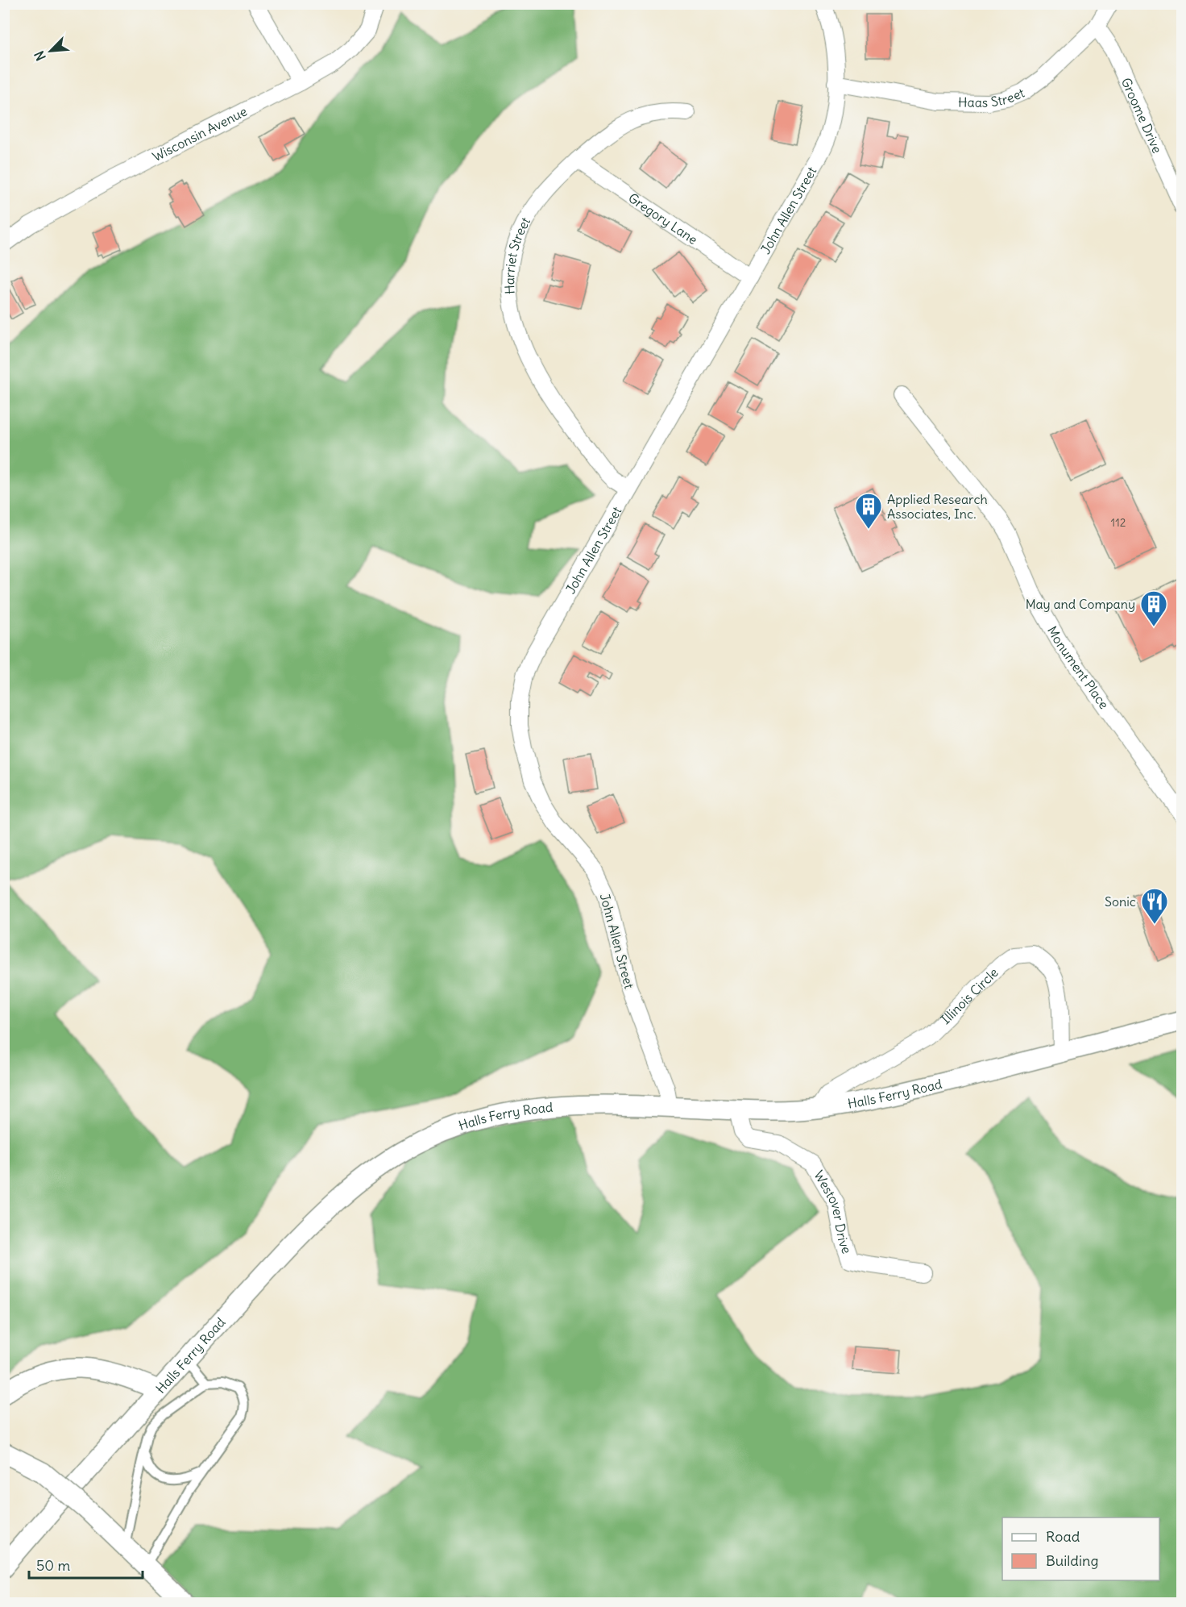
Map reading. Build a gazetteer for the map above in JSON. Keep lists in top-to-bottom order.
{
  "streets": {
    "street": [
      "Haas Street",
      "Groome Drive",
      "Wisconsin Avenue",
      "John Allen Street",
      "Gregory Lane",
      "Harriet Street",
      "Monument Place",
      "Illinois Circle",
      "Halls Ferry Road",
      "Westover Drive"
    ]
  },
  "crossings": [
    ["Haas Street", "Groome Drive"],
    ["Haas Street", "John Allen Street"],
    ["John Allen Street", "Gregory Lane"],
    ["John Allen Street", "Harriet Street"],
    ["John Allen Street", "Halls Ferry Road"],
    ["Gregory Lane", "Harriet Street"],
    ["Illinois Circle", "Halls Ferry Road"],
    ["Halls Ferry Road", "Westover Drive"]
  ],
  "places": {
    "building": ["Applied Research Associates, Inc.", "May and Company"],
    "restaurant": ["Sonic"]
  },
  "house_numbers": ["112"],
  "legend": ["Road", "Building"],
  "scale_bar": "50 m",
  "north": "bottom left"
}
